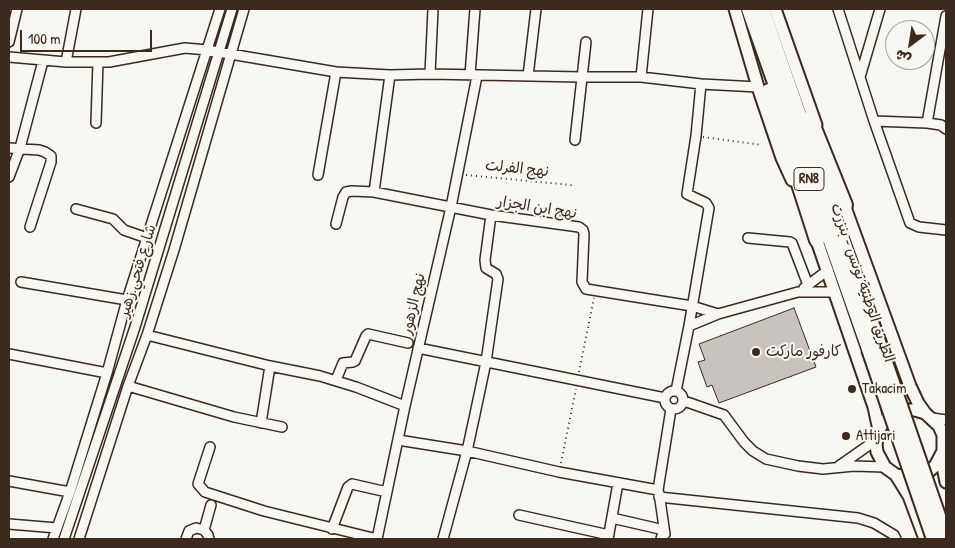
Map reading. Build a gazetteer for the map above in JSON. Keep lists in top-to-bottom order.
{
  "streets": {
    "highway": ["RN8", "الطريق الوطنية تونس - بنزرت"],
    "street": ["نهج ابن الجزار", "شارع فتحي زهير", "نهج الزهور"],
    "path": ["نهج الفرلت"]
  },
  "crossings": [
    ["نهج الفرلت", "نهج الزهور"],
    ["نهج ابن الجزار", "نهج الزهور"]
  ],
  "places": ["كارفور ماركت", "Takacim", "Attijari"],
  "scale_bar": "100 m",
  "north": "bottom left"
}
